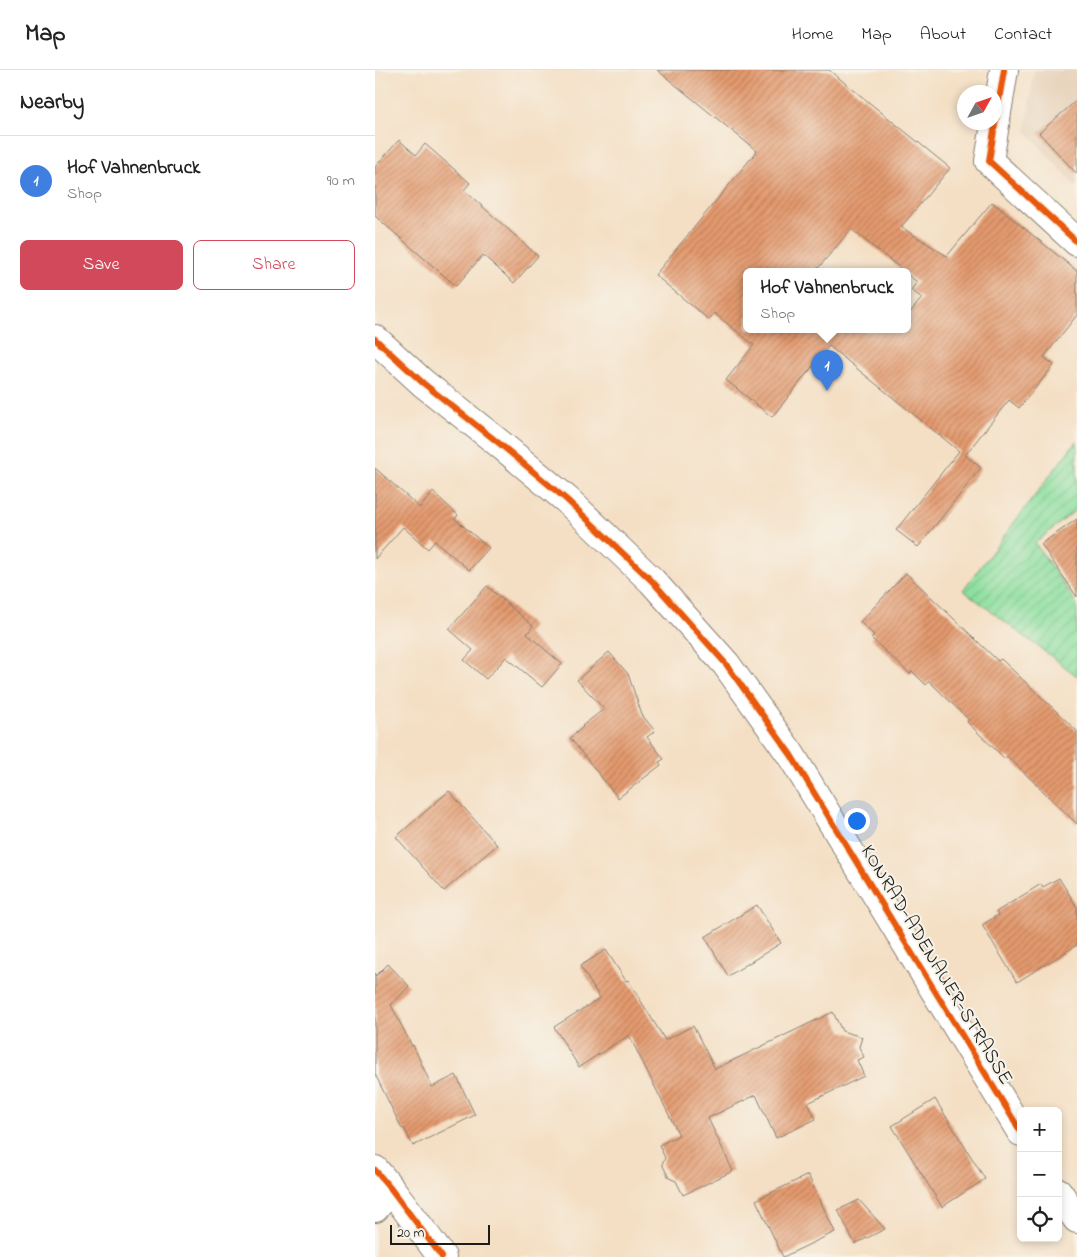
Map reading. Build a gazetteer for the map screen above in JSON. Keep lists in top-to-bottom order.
{
  "streets": {
    "street": ["KONRAD-ADENAUER-STRASSE"]
  },
  "scale_bar": "20 m",
  "north": "top right",
  "page": {
    "header": "Map",
    "nav": [
      "Home",
      "Map",
      "About",
      "Contact"
    ],
    "heading": "Nearby",
    "list": [
      {
        "mark": "1",
        "name": "Hof Vahnenbruck",
        "note": "Shop",
        "value": "90 m"
      }
    ],
    "buttons": ["Save", "Share"],
    "popup": ["Hof Vahnenbruck", "Shop"],
    "pins": "1",
    "map_buttons": ["+", "−"],
    "scale": "20 m"
  }
}
